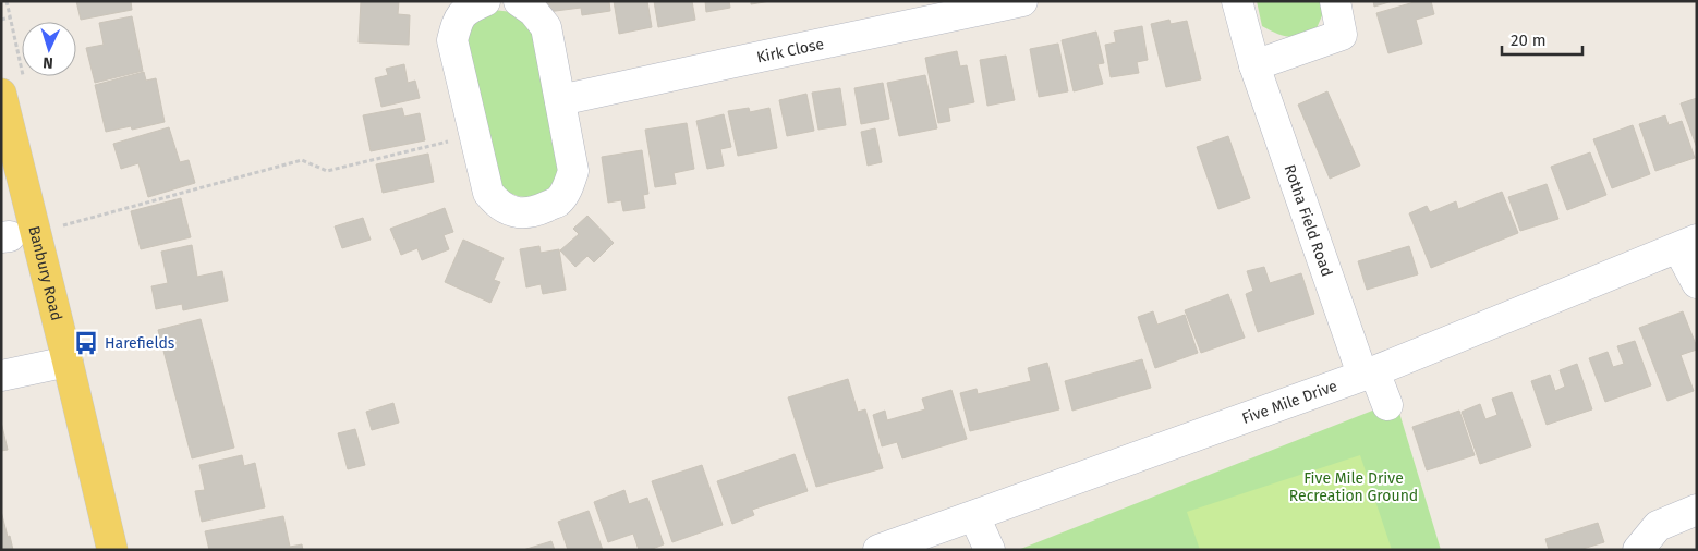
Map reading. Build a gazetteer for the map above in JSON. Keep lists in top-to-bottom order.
{
  "streets": {
    "main road": ["Banbury Road"],
    "street": ["Kirk Close", "Rotha Field Road", "Five Mile Drive"]
  },
  "crossings": [
    ["Rotha Field Road", "Five Mile Drive"]
  ],
  "parks": ["Five Mile Drive Recreation Ground"],
  "places": {
    "bus stop": ["Harefields"]
  },
  "scale_bar": "20 m",
  "north": "bottom"
}
